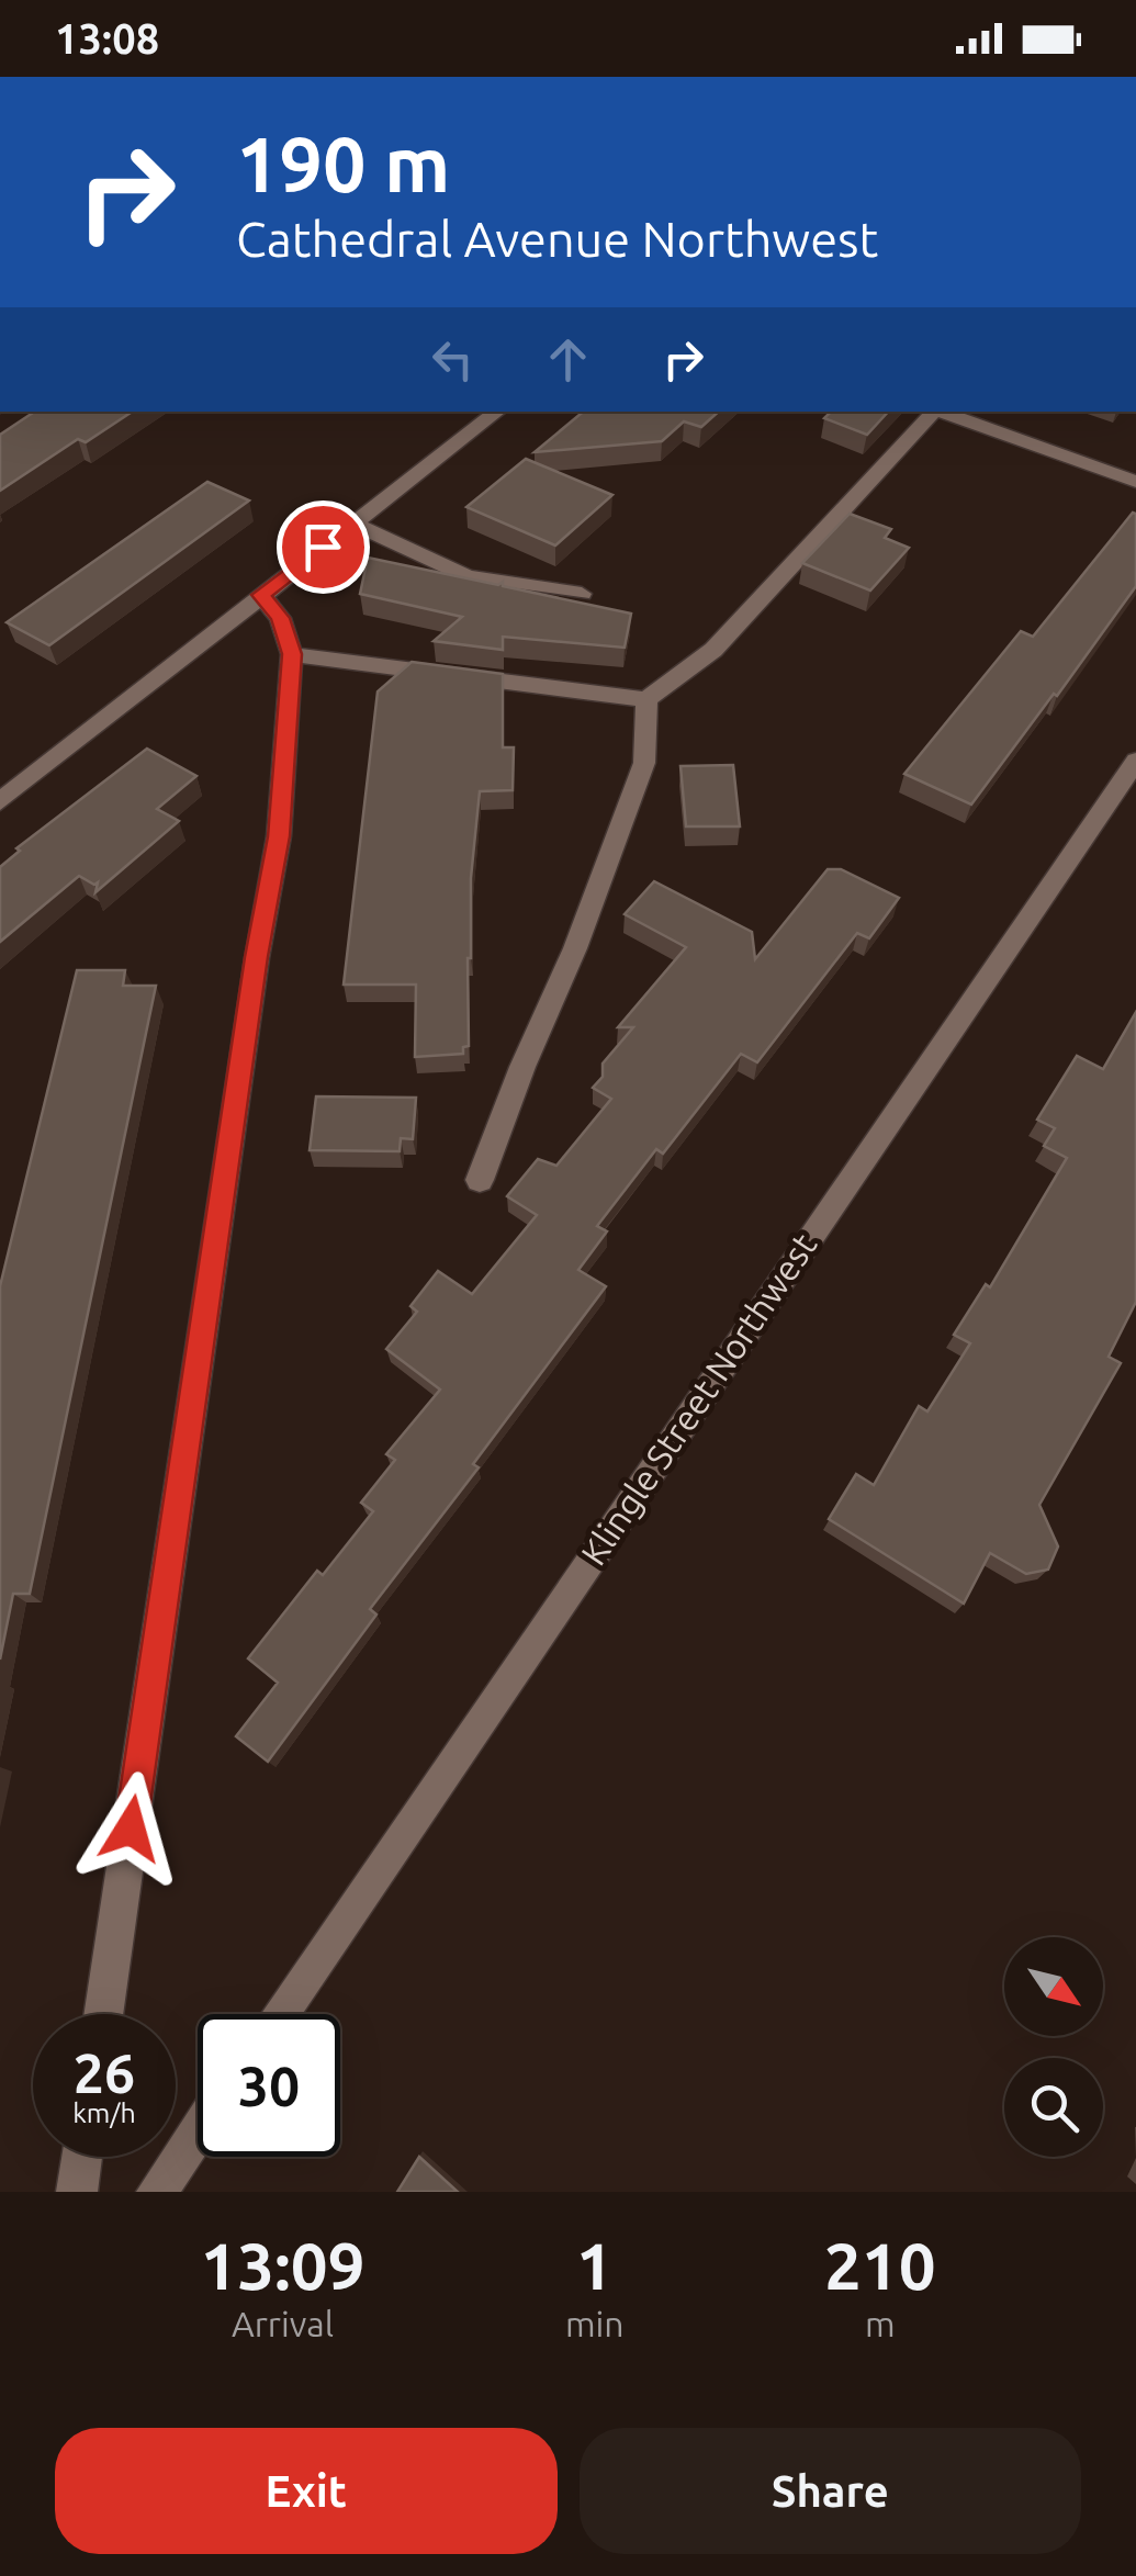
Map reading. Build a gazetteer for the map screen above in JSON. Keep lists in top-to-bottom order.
{
  "streets": {
    "street": ["Klingle Street Northwest"]
  },
  "north": "bottom right",
  "page": {
    "status": "13:08",
    "turn": ["190 m", "Cathedral Avenue Northwest"],
    "speed": "26 km/h",
    "limit": "30",
    "eta": [
      "13:09",
      "Arrival",
      "1",
      "min",
      "210",
      "m"
    ],
    "buttons": ["Exit", "Share"]
  }
}
